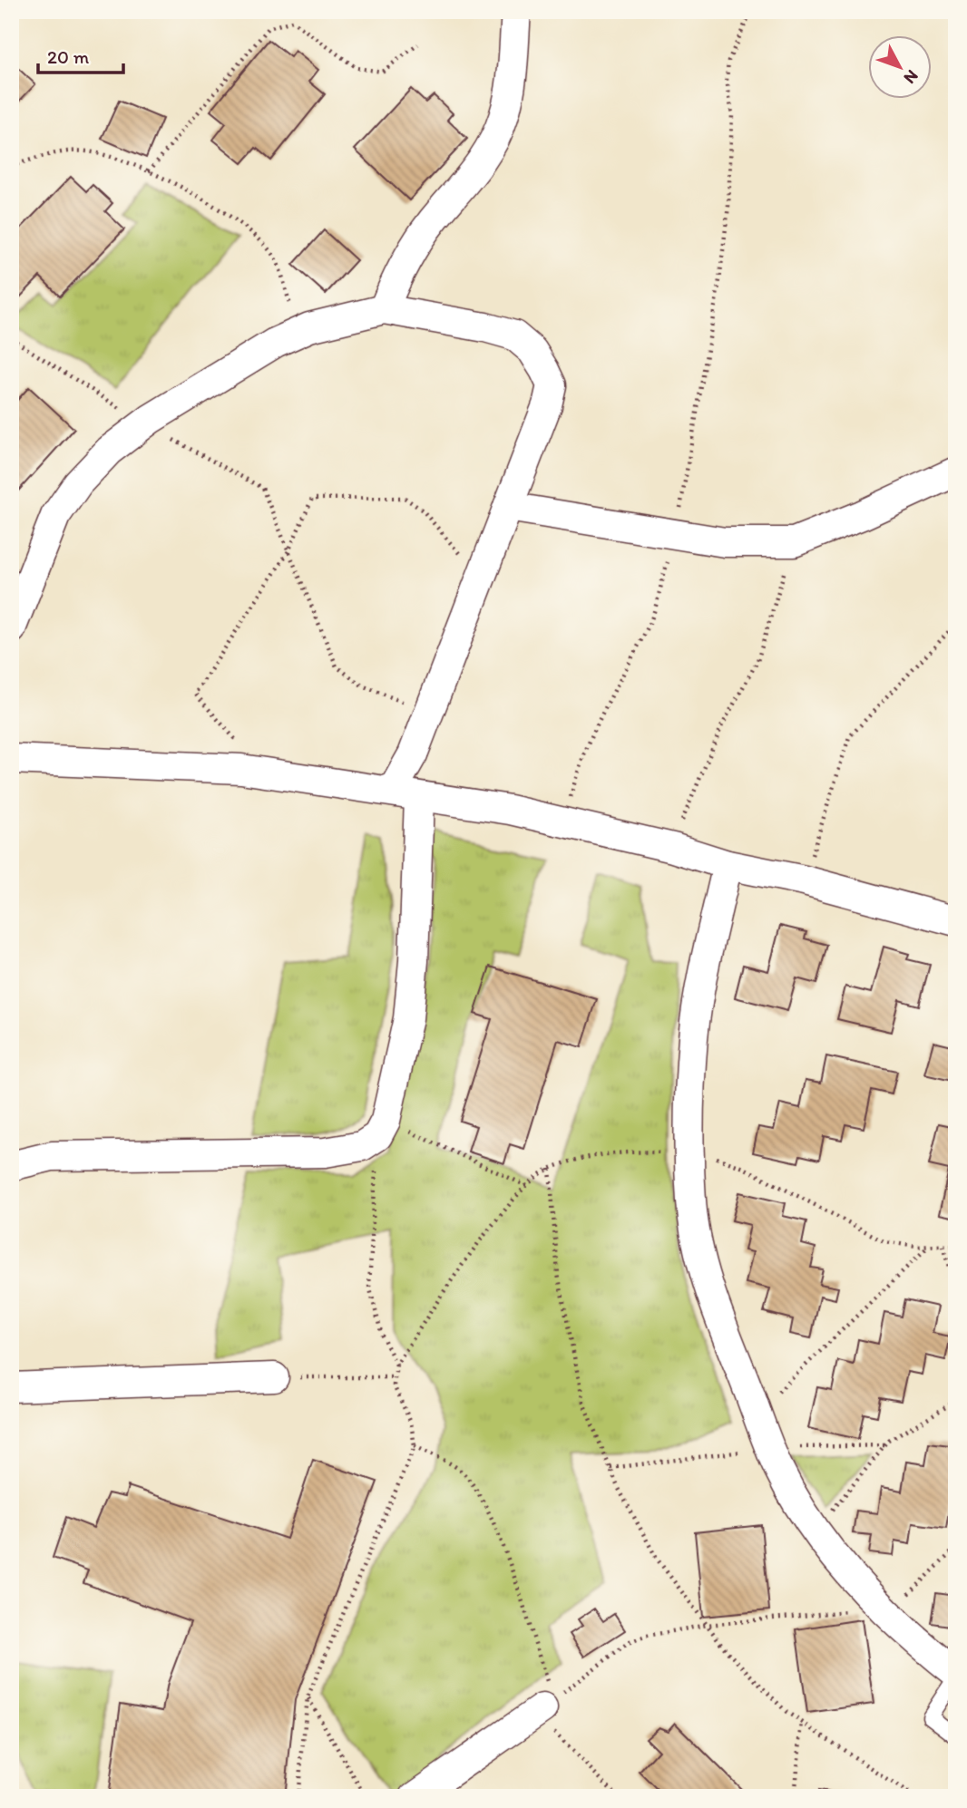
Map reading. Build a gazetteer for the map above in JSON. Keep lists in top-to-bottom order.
{
  "scale_bar": "20 m",
  "north": "bottom right"
}
